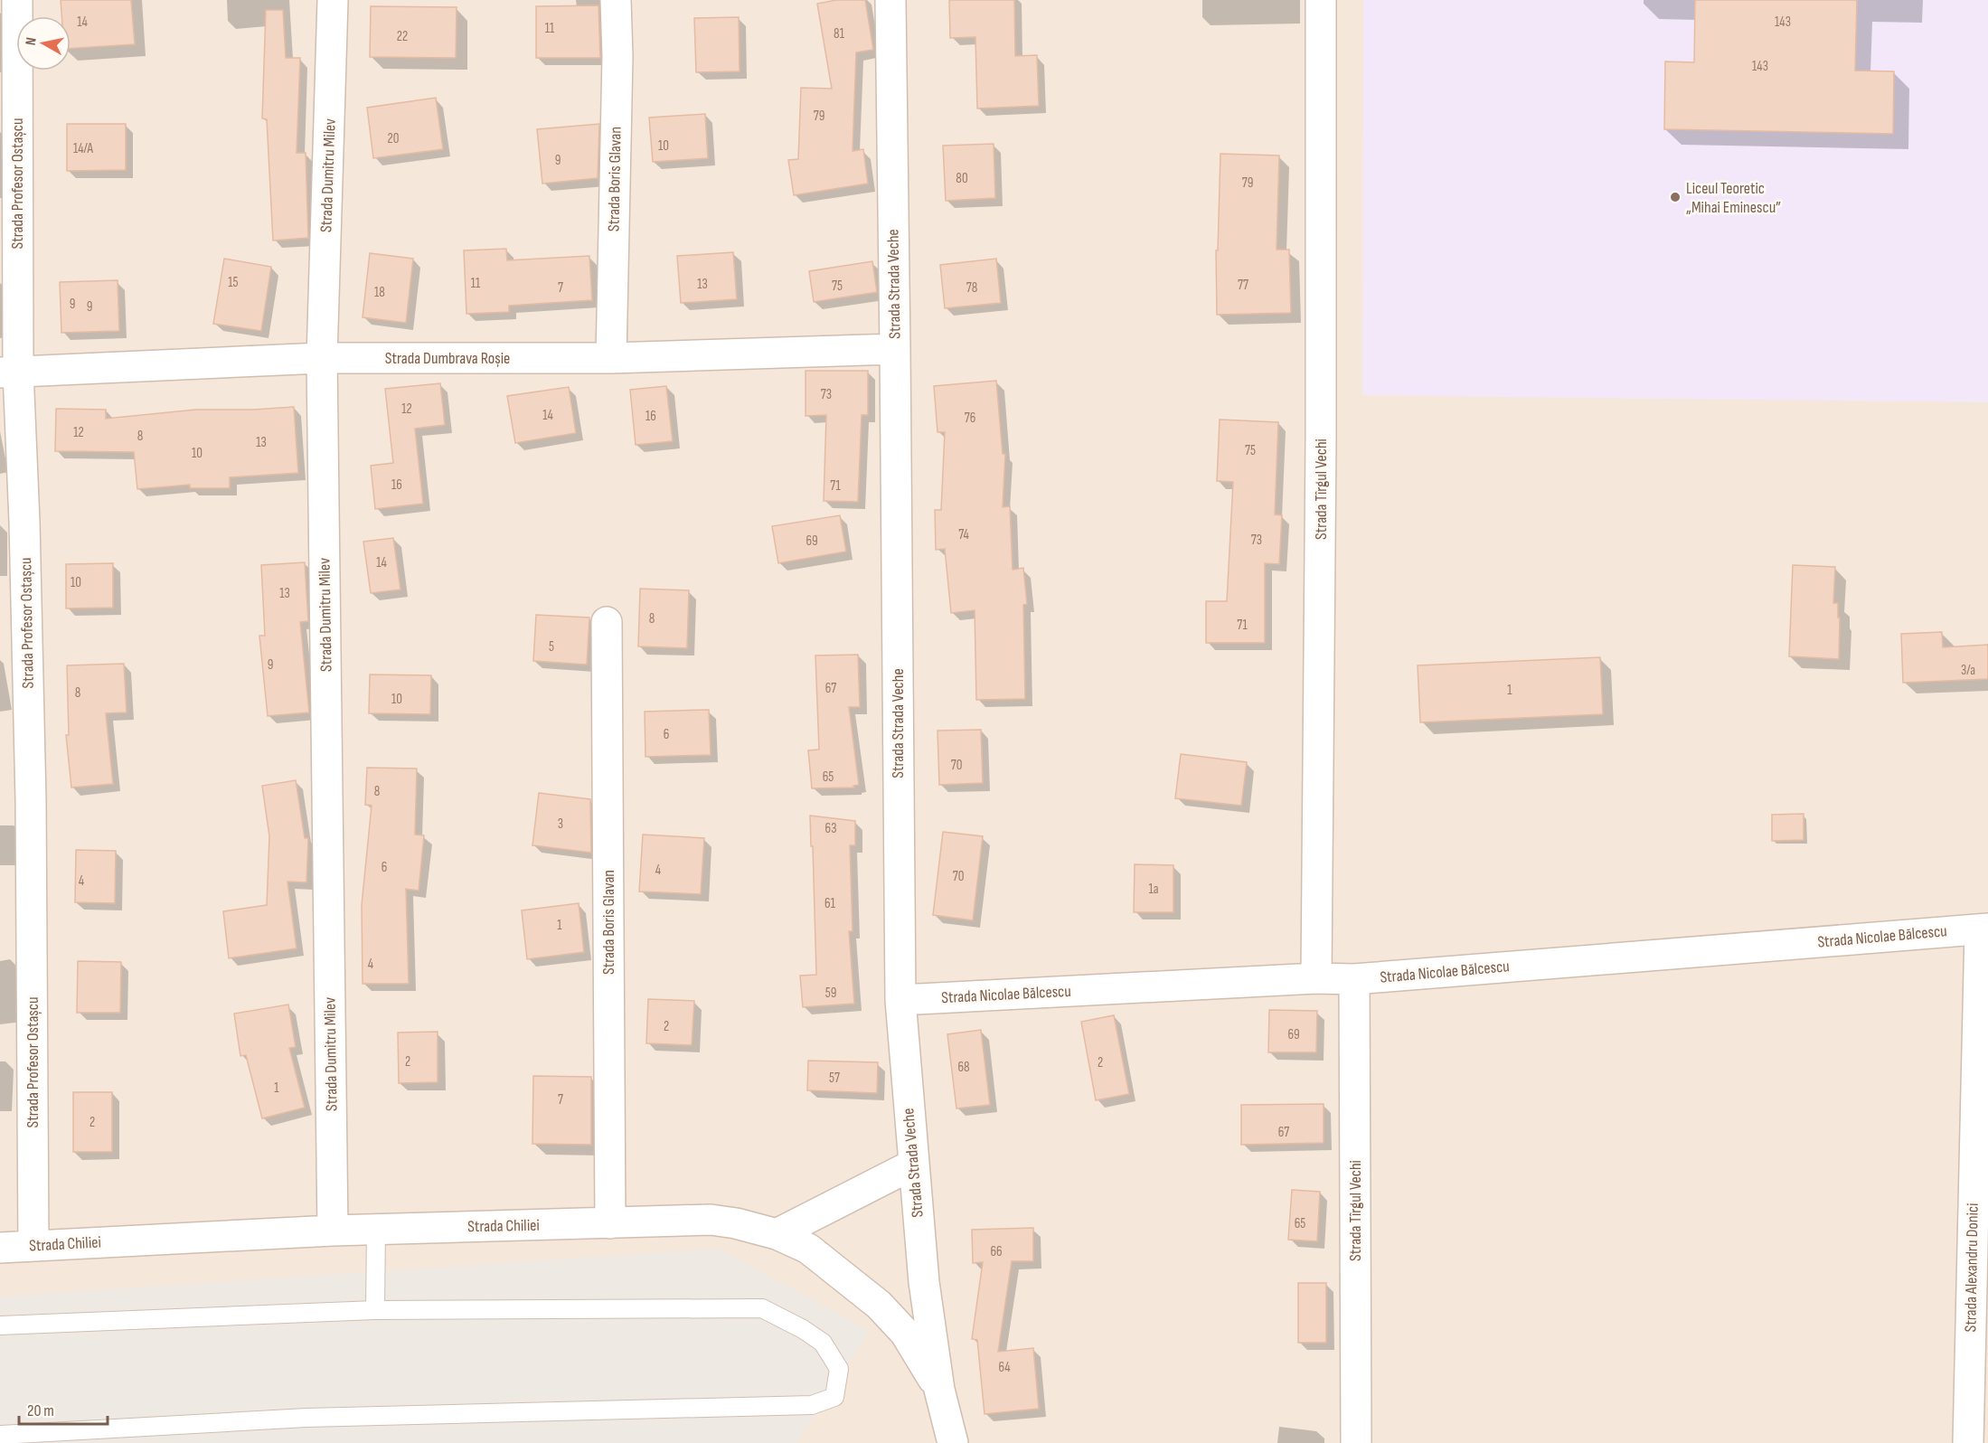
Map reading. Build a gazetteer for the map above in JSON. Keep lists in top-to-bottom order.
{
  "streets": {
    "street": [
      "Strada Dumitru Milev",
      "Strada Boris Glavan",
      "Strada Profesor Ostașcu",
      "Strada Strada Veche",
      "Strada Dumbrava Roșie",
      "Strada Tîrgul Vechi",
      "Strada Nicolae Bălcescu",
      "Strada Chiliei",
      "Strada Alexandru Donici"
    ]
  },
  "crossings": [
    ["Strada Dumitru Milev", "Strada Dumbrava Roșie"],
    ["Strada Dumitru Milev", "Strada Chiliei"],
    ["Strada Boris Glavan", "Strada Dumbrava Roșie"],
    ["Strada Boris Glavan", "Strada Chiliei"],
    ["Strada Profesor Ostașcu", "Strada Dumbrava Roșie"],
    ["Strada Profesor Ostașcu", "Strada Chiliei"],
    ["Strada Strada Veche", "Strada Dumbrava Roșie"],
    ["Strada Strada Veche", "Strada Nicolae Bălcescu"],
    ["Strada Strada Veche", "Strada Chiliei"],
    ["Strada Tîrgul Vechi", "Strada Nicolae Bălcescu"],
    ["Strada Nicolae Bălcescu", "Strada Alexandru Donici"]
  ],
  "places": ["Liceul Teoretic „Mihai Eminescu”"],
  "house_numbers": [
    "14",
    "143",
    "11",
    "81",
    "22",
    "143",
    "79",
    "20",
    "10",
    "14/A",
    "9",
    "80",
    "79",
    "15",
    "11",
    "13",
    "77",
    "75",
    "7",
    "78",
    "18",
    "9",
    "9",
    "73",
    "12",
    "14",
    "16",
    "76",
    "12",
    "8",
    "13",
    "75",
    "10",
    "16",
    "71",
    "74",
    "73",
    "69",
    "14",
    "10",
    "13",
    "8",
    "71",
    "5",
    "9",
    "3/a",
    "67",
    "1",
    "8",
    "10",
    "6",
    "70",
    "65",
    "8",
    "3",
    "63",
    "6",
    "4",
    "70",
    "4",
    "1a",
    "61",
    "1",
    "4",
    "59",
    "2",
    "69",
    "2",
    "2",
    "68",
    "57",
    "1",
    "7",
    "2",
    "67",
    "65",
    "66",
    "64"
  ],
  "scale_bar": "20 m",
  "north": "left"
}
